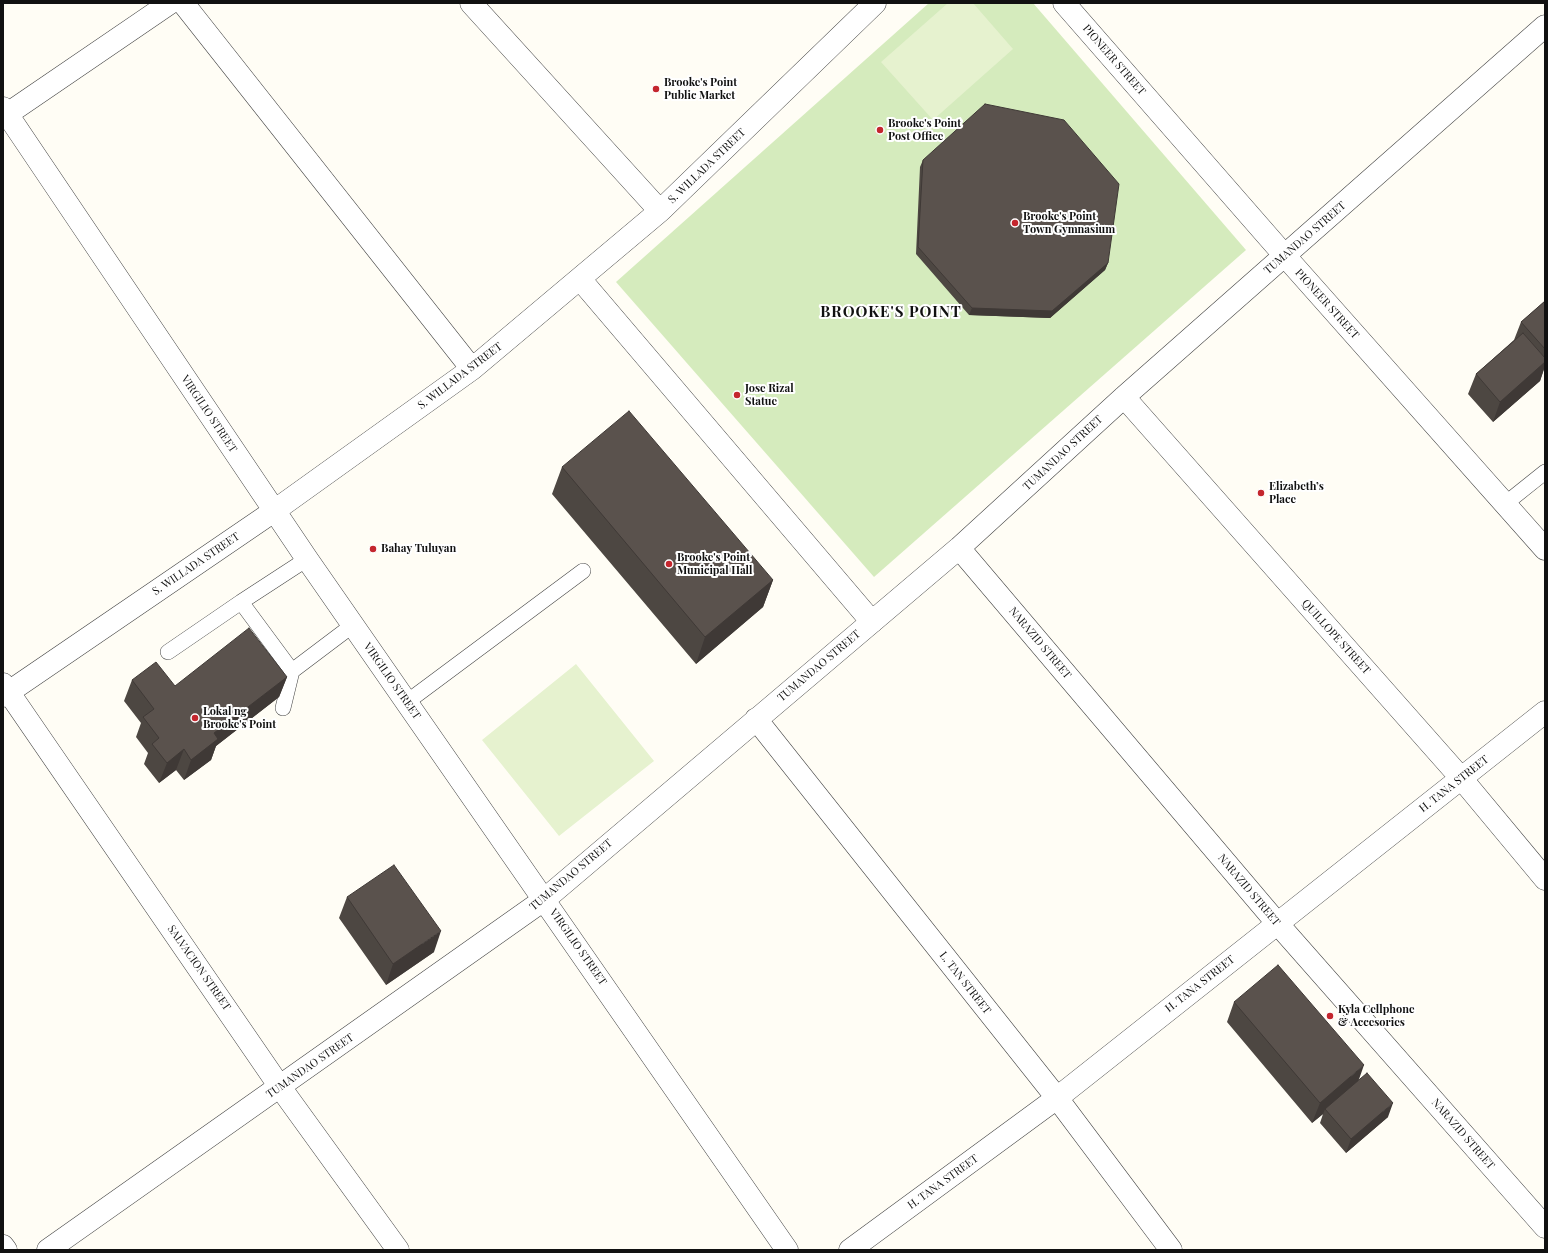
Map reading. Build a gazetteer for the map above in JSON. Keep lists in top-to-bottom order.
{
  "streets": {
    "street": [
      "PIONEER STREET",
      "S. WILLADA STREET",
      "TUMANDAO STREET",
      "VIRGILIO STREET",
      "QUILLOPE STREET",
      "NARAZID STREET",
      "H. TANA STREET",
      "SALVACION STREET",
      "L. TAN STREET"
    ]
  },
  "crossings": [
    ["PIONEER STREET", "TUMANDAO STREET"],
    ["S. WILLADA STREET", "VIRGILIO STREET"],
    ["S. WILLADA STREET", "SALVACION STREET"],
    ["TUMANDAO STREET", "VIRGILIO STREET"],
    ["TUMANDAO STREET", "QUILLOPE STREET"],
    ["TUMANDAO STREET", "NARAZID STREET"],
    ["TUMANDAO STREET", "SALVACION STREET"],
    ["TUMANDAO STREET", "L. TAN STREET"],
    ["QUILLOPE STREET", "H. TANA STREET"],
    ["NARAZID STREET", "H. TANA STREET"],
    ["H. TANA STREET", "L. TAN STREET"]
  ],
  "districts": ["BROOKE'S POINT"],
  "places": [
    "Brooke's Point Public Market",
    "Brooke's Point Post Office",
    "Brooke's Point Town Gymnasium",
    "Jose Rizal Statue",
    "Elizabeth’s Place",
    "Bahay Tuluyan",
    "Brooke's Point Municipal Hall",
    "Lokal ng Brooke's Point",
    "Kyla Cellphone & Accesories"
  ]
}
